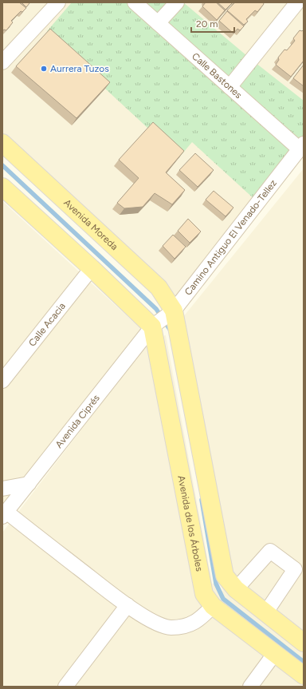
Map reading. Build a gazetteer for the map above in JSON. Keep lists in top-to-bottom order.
{
  "streets": {
    "main road": ["Avenida Moreda", "Avenida de los Árboles"],
    "street": [
      "Calle Bastones",
      "Camino Antiguo El Venado-Tellez",
      "Calle Acacia",
      "Avenida Ciprés"
    ]
  },
  "crossings": [
    ["Calle Bastones", "Camino Antiguo El Venado-Tellez"],
    ["Avenida Moreda", "Camino Antiguo El Venado-Tellez"],
    ["Camino Antiguo El Venado-Tellez", "Avenida Ciprés"],
    ["Camino Antiguo El Venado-Tellez", "Avenida de los Árboles"],
    ["Avenida Ciprés", "Avenida de los Árboles"]
  ],
  "places": ["Aurrera Tuzos"],
  "scale_bar": "20 m"
}
